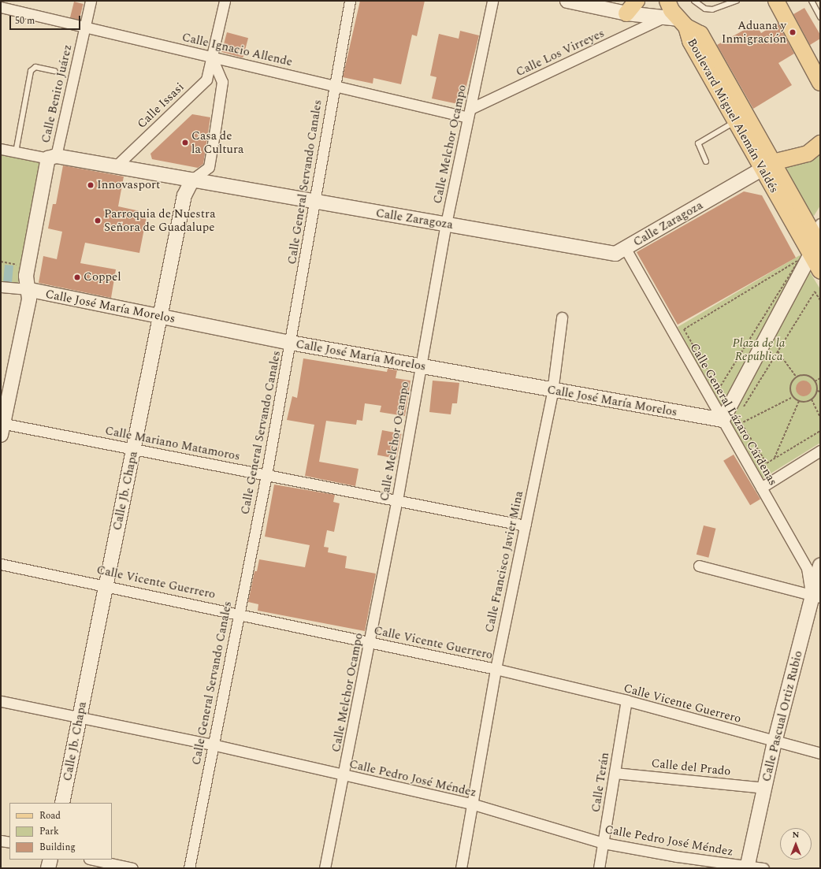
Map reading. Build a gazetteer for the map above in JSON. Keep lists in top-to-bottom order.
{
  "streets": {
    "main road": [
      "Boulevard Miguel Alemán Valdés",
      "Calle Zaragoza",
      "Calle José María Morelos",
      "Calle Jb. Chapa",
      "Calle Pascual Ortiz Rubio"
    ],
    "street": [
      "Calle Ignacio Allende",
      "Calle Los Virreyes",
      "Calle Benito Juárez",
      "Calle Issasi",
      "Calle Melchor Ocampo",
      "Calle General Servando Canales",
      "Calle General Lázaro Cárdenas",
      "Calle Mariano Matamoros",
      "Calle Francisco Javier Mina",
      "Calle Vicente Guerrero",
      "Calle del Prado",
      "Calle Pedro José Méndez",
      "Calle Terán"
    ]
  },
  "crossings": [
    ["Calle Ignacio Allende", "Calle Los Virreyes"],
    ["Calle Ignacio Allende", "Calle Benito Juárez"],
    ["Calle Ignacio Allende", "Calle Issasi"],
    ["Calle Ignacio Allende", "Calle Melchor Ocampo"],
    ["Calle Ignacio Allende", "Calle General Servando Canales"],
    ["Calle Los Virreyes", "Calle Melchor Ocampo"],
    ["Calle Benito Juárez", "Calle Zaragoza"],
    ["Calle Issasi", "Calle Zaragoza"],
    ["Boulevard Miguel Alemán Valdés", "Calle Zaragoza"],
    ["Calle Melchor Ocampo", "Calle Zaragoza"],
    ["Calle Melchor Ocampo", "Calle José María Morelos"],
    ["Calle Melchor Ocampo", "Calle Mariano Matamoros"],
    ["Calle Melchor Ocampo", "Calle Vicente Guerrero"],
    ["Calle Melchor Ocampo", "Calle Pedro José Méndez"],
    ["Calle General Servando Canales", "Calle Zaragoza"],
    ["Calle General Servando Canales", "Calle José María Morelos"],
    ["Calle General Servando Canales", "Calle Mariano Matamoros"],
    ["Calle General Servando Canales", "Calle Vicente Guerrero"],
    ["Calle General Servando Canales", "Calle Pedro José Méndez"],
    ["Calle Zaragoza", "Calle General Lázaro Cárdenas"],
    ["Calle Zaragoza", "Calle Jb. Chapa"],
    ["Calle José María Morelos", "Calle General Lázaro Cárdenas"],
    ["Calle José María Morelos", "Calle Jb. Chapa"],
    ["Calle José María Morelos", "Calle Francisco Javier Mina"],
    ["Calle General Lázaro Cárdenas", "Calle Pascual Ortiz Rubio"],
    ["Calle Mariano Matamoros", "Calle Jb. Chapa"],
    ["Calle Mariano Matamoros", "Calle Francisco Javier Mina"],
    ["Calle Jb. Chapa", "Calle Vicente Guerrero"],
    ["Calle Jb. Chapa", "Calle Pedro José Méndez"],
    ["Calle Francisco Javier Mina", "Calle Vicente Guerrero"],
    ["Calle Francisco Javier Mina", "Calle Pedro José Méndez"],
    ["Calle Vicente Guerrero", "Calle Pascual Ortiz Rubio"],
    ["Calle Vicente Guerrero", "Calle Terán"],
    ["Calle Pascual Ortiz Rubio", "Calle del Prado"],
    ["Calle Pascual Ortiz Rubio", "Calle Pedro José Méndez"],
    ["Calle del Prado", "Calle Terán"],
    ["Calle Pedro José Méndez", "Calle Terán"]
  ],
  "parks": ["Plaza de la República"],
  "places": [
    "Aduana y Inmigración",
    "Casa de la Cultura",
    "Innovasport",
    "Parroquia de Nuestra Señora de Guadalupe",
    "Coppel"
  ],
  "legend": ["Road", "Park", "Building"],
  "scale_bar": "50 m",
  "north": "top"
}
